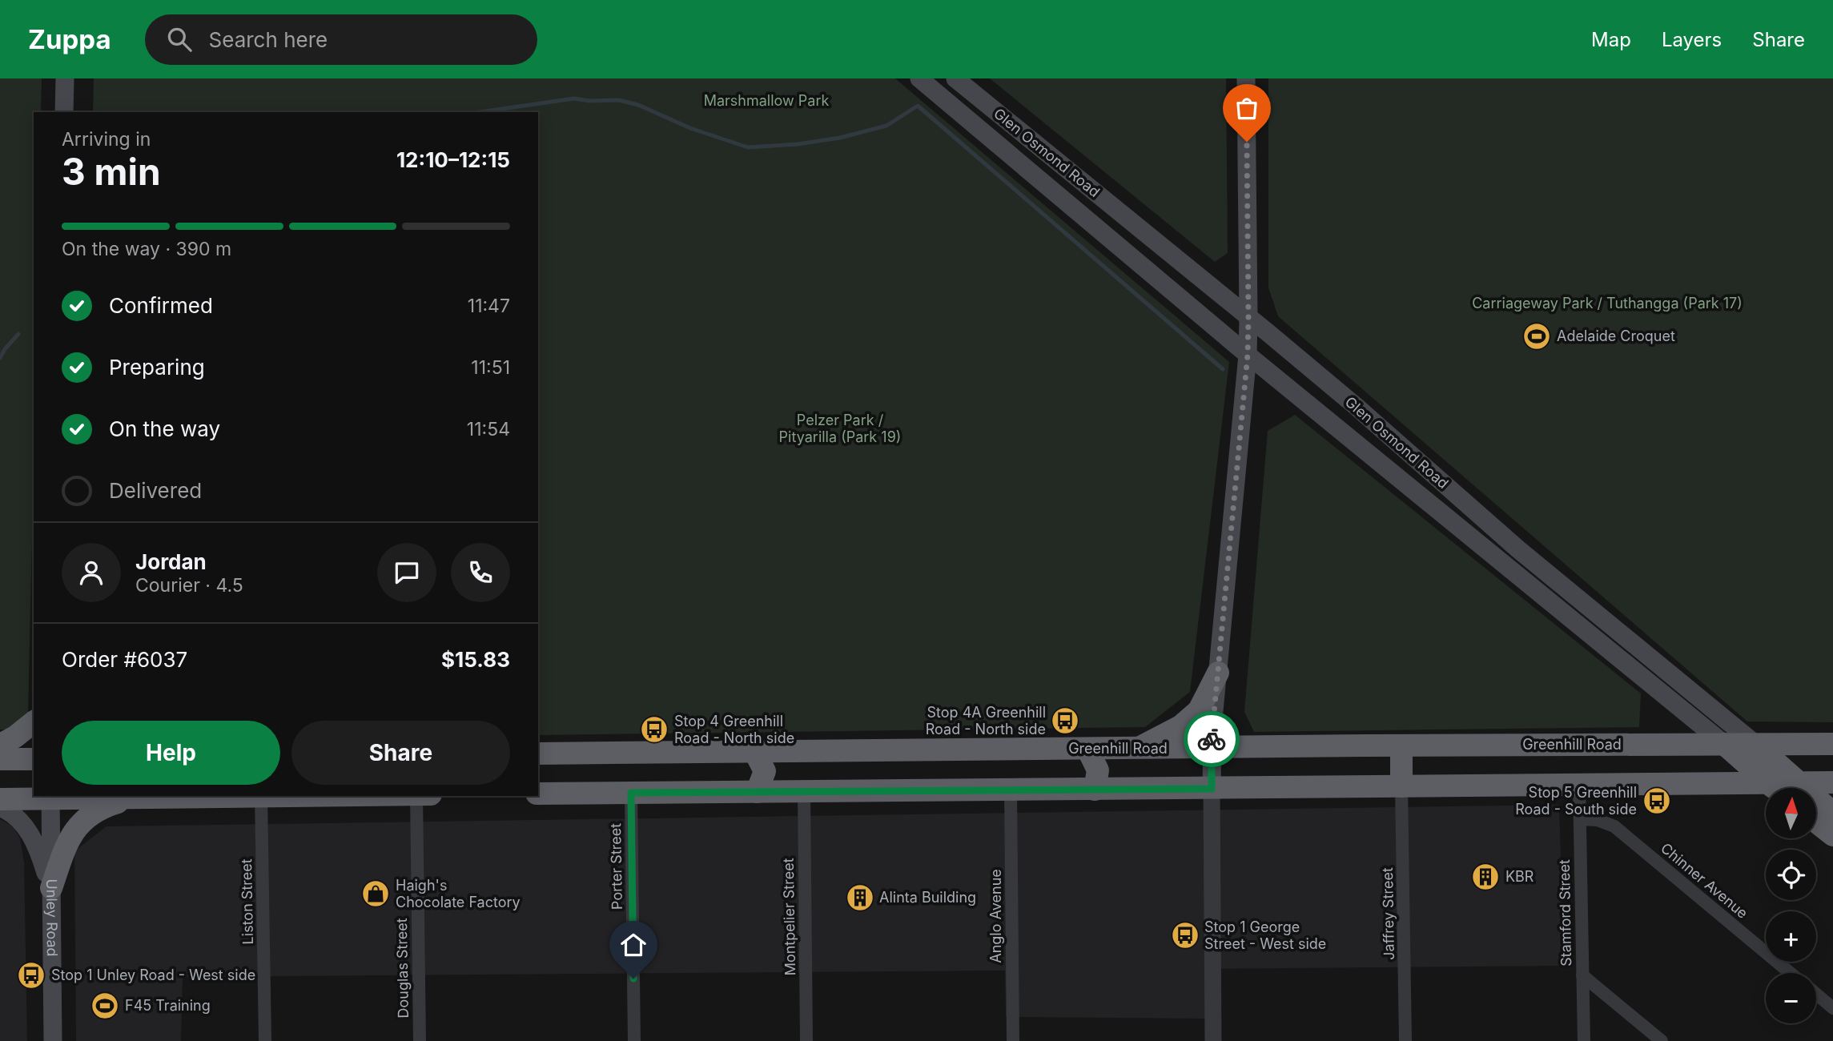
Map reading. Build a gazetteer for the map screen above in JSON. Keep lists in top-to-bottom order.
{
  "streets": {
    "highway": ["Glen Osmond Road", "Greenhill Road"],
    "main road": ["Unley Road"],
    "street": [
      "Porter Street",
      "Chinner Avenue",
      "Liston Street",
      "Stamford Street",
      "Jaffrey Street",
      "Anglo Avenue",
      "Montpelier Street",
      "Douglas Street"
    ]
  },
  "crossings": [
    ["Glen Osmond Road", "Greenhill Road"],
    ["Chinner Avenue", "Stamford Street"]
  ],
  "parks": ["Marshmallow Park", "Carriageway Park / Tuthangga (Park 17)", "Pelzer Park / Pityarilla (Park 19)"],
  "places": {
    "sports": ["Adelaide Croquet", "F45 Training"],
    "bus stop": [
      "Stop 4A Greenhill Road - North side",
      "Stop 4 Greenhill Road - North side",
      "Stop 5 Greenhill Road - South side",
      "Stop 1 George Street - West side",
      "Stop 1 Unley Road - West side"
    ],
    "building": ["KBR", "Alinta Building"],
    "shop": ["Haigh's Chocolate Factory"]
  },
  "north": "top",
  "page": {
    "header": "Zuppa",
    "search": "Search here",
    "nav": ["Map", "Layers", "Share"],
    "heading": ["3 min", "Arriving in", "12:10–12:15"],
    "panel": [
      "Jordan",
      "Courier · 4.5",
      "Order #6037",
      "$15.83"
    ],
    "bar": "On the way · 390 m",
    "list": [
      ["Confirmed", "11:47"],
      ["Preparing", "11:51"],
      ["On the way", "11:54"],
      "Delivered"
    ],
    "buttons": ["Help", "Share"],
    "map_buttons": ["+", "−"]
  }
}
